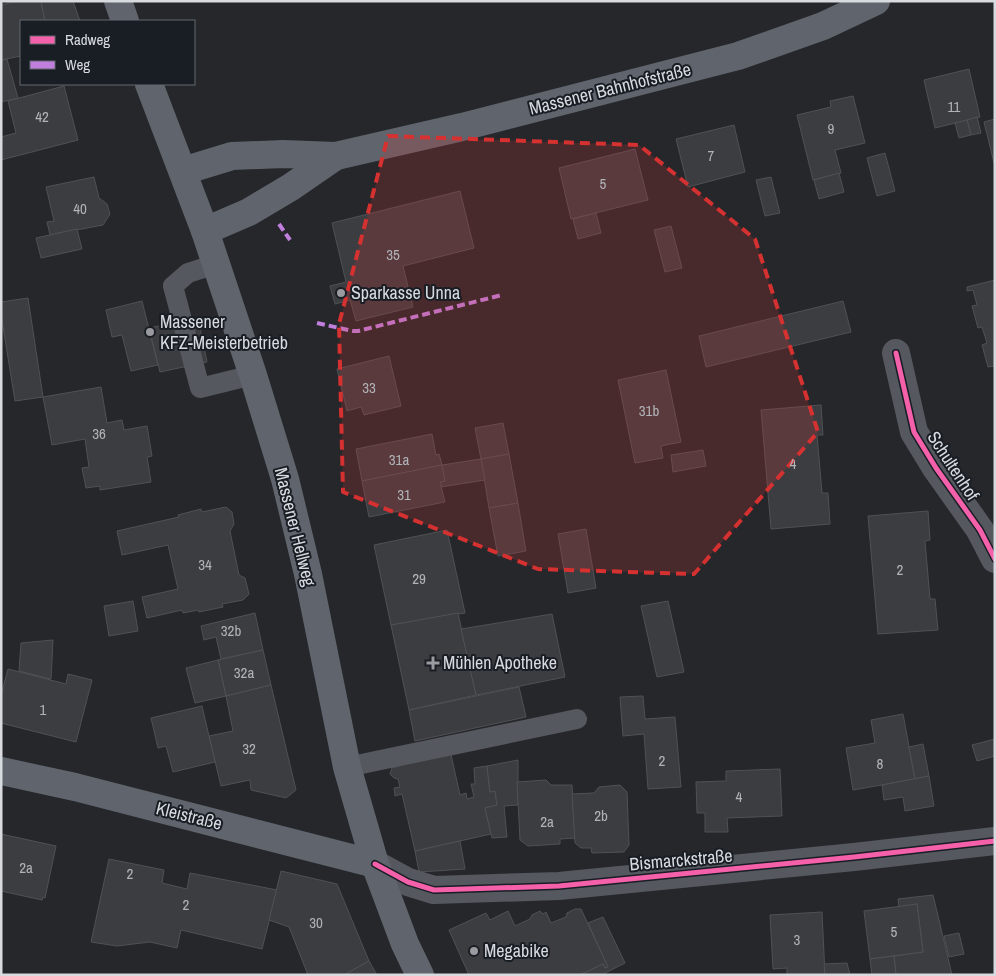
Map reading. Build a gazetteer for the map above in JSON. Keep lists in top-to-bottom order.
{
  "streets": {
    "main road": ["Massener Bahnhofstraße", "Massener Hellweg", "Kleistraße"],
    "street": ["Schultenhof", "Bismarckstraße"]
  },
  "crossings": [
    ["Massener Bahnhofstraße", "Massener Hellweg"],
    ["Massener Hellweg", "Kleistraße"],
    ["Massener Hellweg", "Bismarckstraße"],
    ["Kleistraße", "Bismarckstraße"]
  ],
  "places": {
    "other": ["Sparkasse Unna", "Massener KFZ-Meisterbetrieb", "Megabike"],
    "health": ["Mühlen Apotheke"]
  },
  "house_numbers": [
    "11",
    "42",
    "9",
    "7",
    "5",
    "40",
    "35",
    "33",
    "31b",
    "36",
    "31a",
    "4",
    "31",
    "34",
    "2",
    "29",
    "32b",
    "32a",
    "1",
    "32",
    "2",
    "8",
    "4",
    "2b",
    "2a",
    "2a",
    "2",
    "2",
    "30",
    "5",
    "3"
  ],
  "legend": ["Radweg", "Weg"]
}
